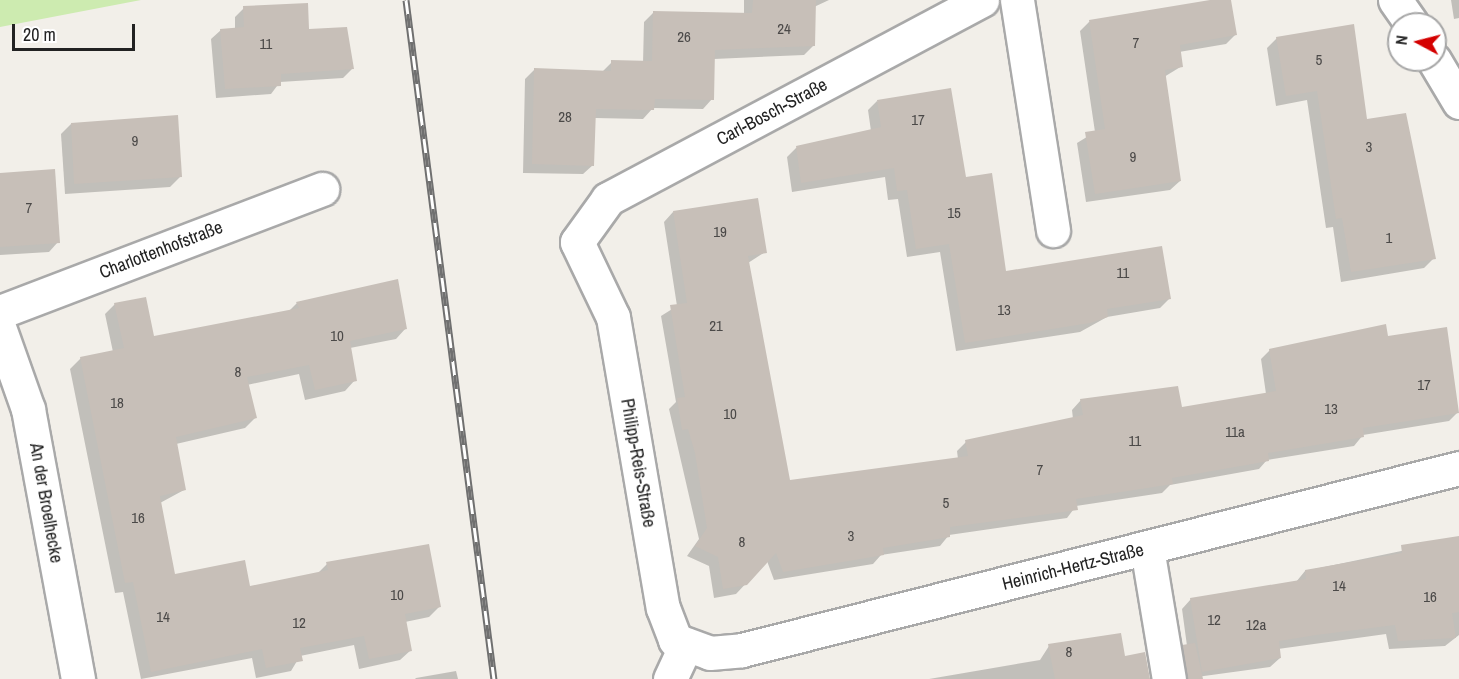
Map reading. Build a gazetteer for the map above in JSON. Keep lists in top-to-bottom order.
{
  "streets": {
    "street": [
      "Carl-Bosch-Straße",
      "Charlottenhofstraße",
      "Philipp-Reis-Straße",
      "An der Broelhecke",
      "Heinrich-Hertz-Straße"
    ]
  },
  "crossings": [
    ["Carl-Bosch-Straße", "Philipp-Reis-Straße"],
    ["Philipp-Reis-Straße", "Heinrich-Hertz-Straße"]
  ],
  "house_numbers": [
    "24",
    "26",
    "7",
    "11",
    "5",
    "28",
    "17",
    "9",
    "3",
    "9",
    "7",
    "15",
    "19",
    "1",
    "11",
    "13",
    "21",
    "10",
    "8",
    "17",
    "18",
    "13",
    "10",
    "11a",
    "11",
    "7",
    "5",
    "16",
    "3",
    "8",
    "14",
    "10",
    "16",
    "14",
    "12",
    "12",
    "12a",
    "8"
  ],
  "scale_bar": "20 m",
  "north": "left"
}
